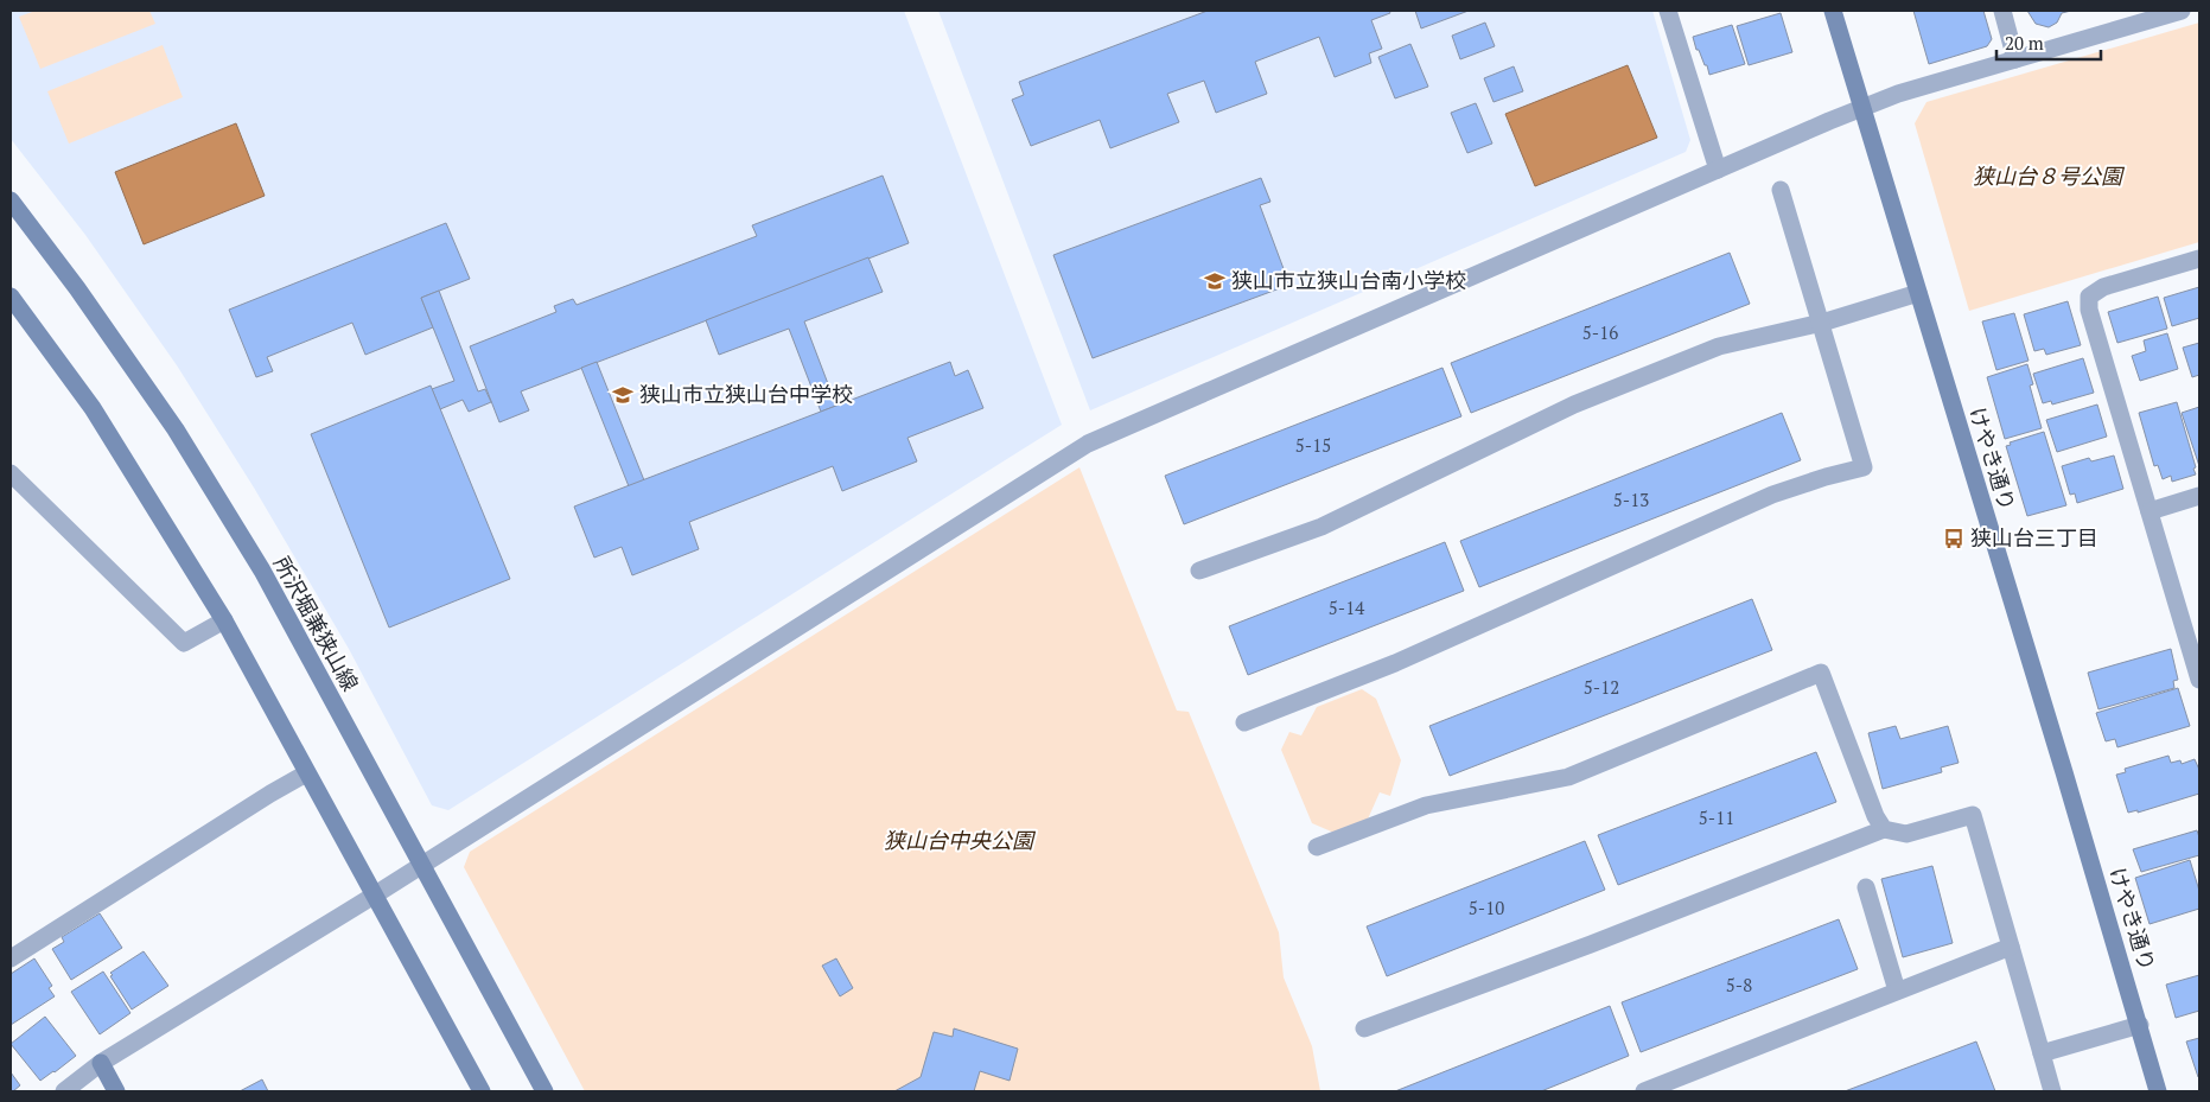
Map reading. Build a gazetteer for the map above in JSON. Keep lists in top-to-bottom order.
{
  "streets": {
    "main road": ["けやき通り", "所沢堀兼狭山線"]
  },
  "parks": ["狭山台８号公園", "狭山台中央公園"],
  "places": {
    "school or university": ["狭山市立狭山台南小学校", "狭山市立狭山台中学校"],
    "bus stop": ["狭山台三丁目"]
  },
  "house_numbers": [
    "5-16",
    "5-15",
    "5-13",
    "5-14",
    "5-12",
    "5-11",
    "5-10",
    "5-8"
  ],
  "scale_bar": "20 m"
}
